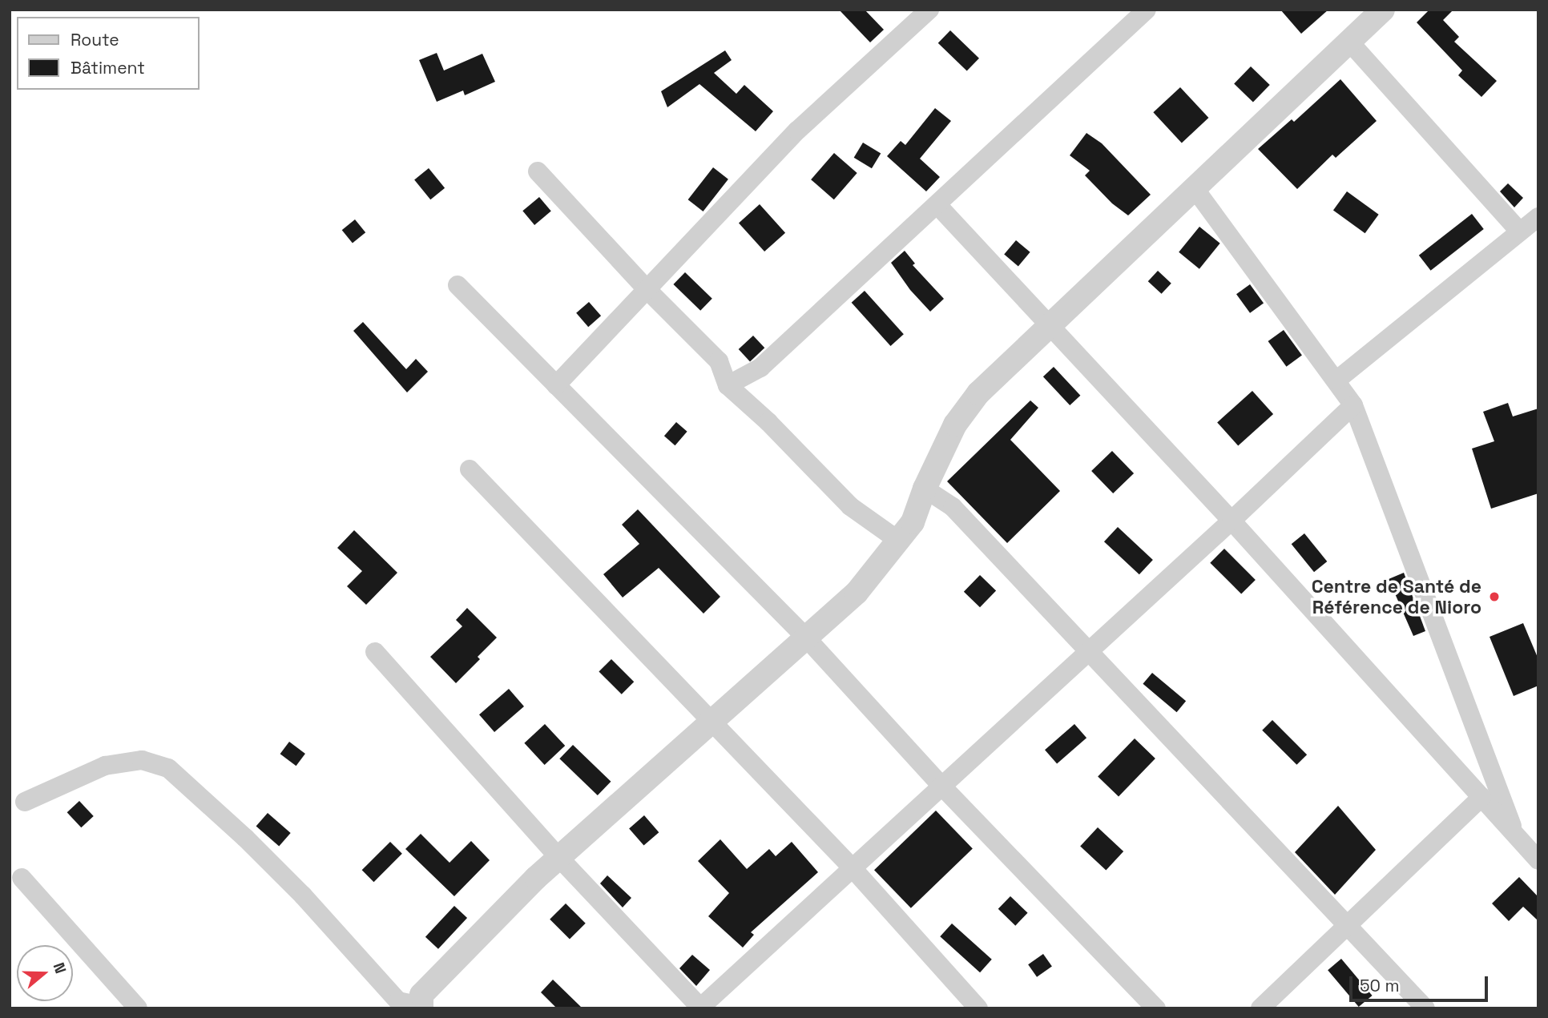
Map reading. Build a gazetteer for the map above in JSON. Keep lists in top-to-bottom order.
{
  "places": ["Centre de Santé de Référence de Nioro"],
  "legend": ["Route", "Bâtiment"],
  "scale_bar": "50 m",
  "north": "right"
}
